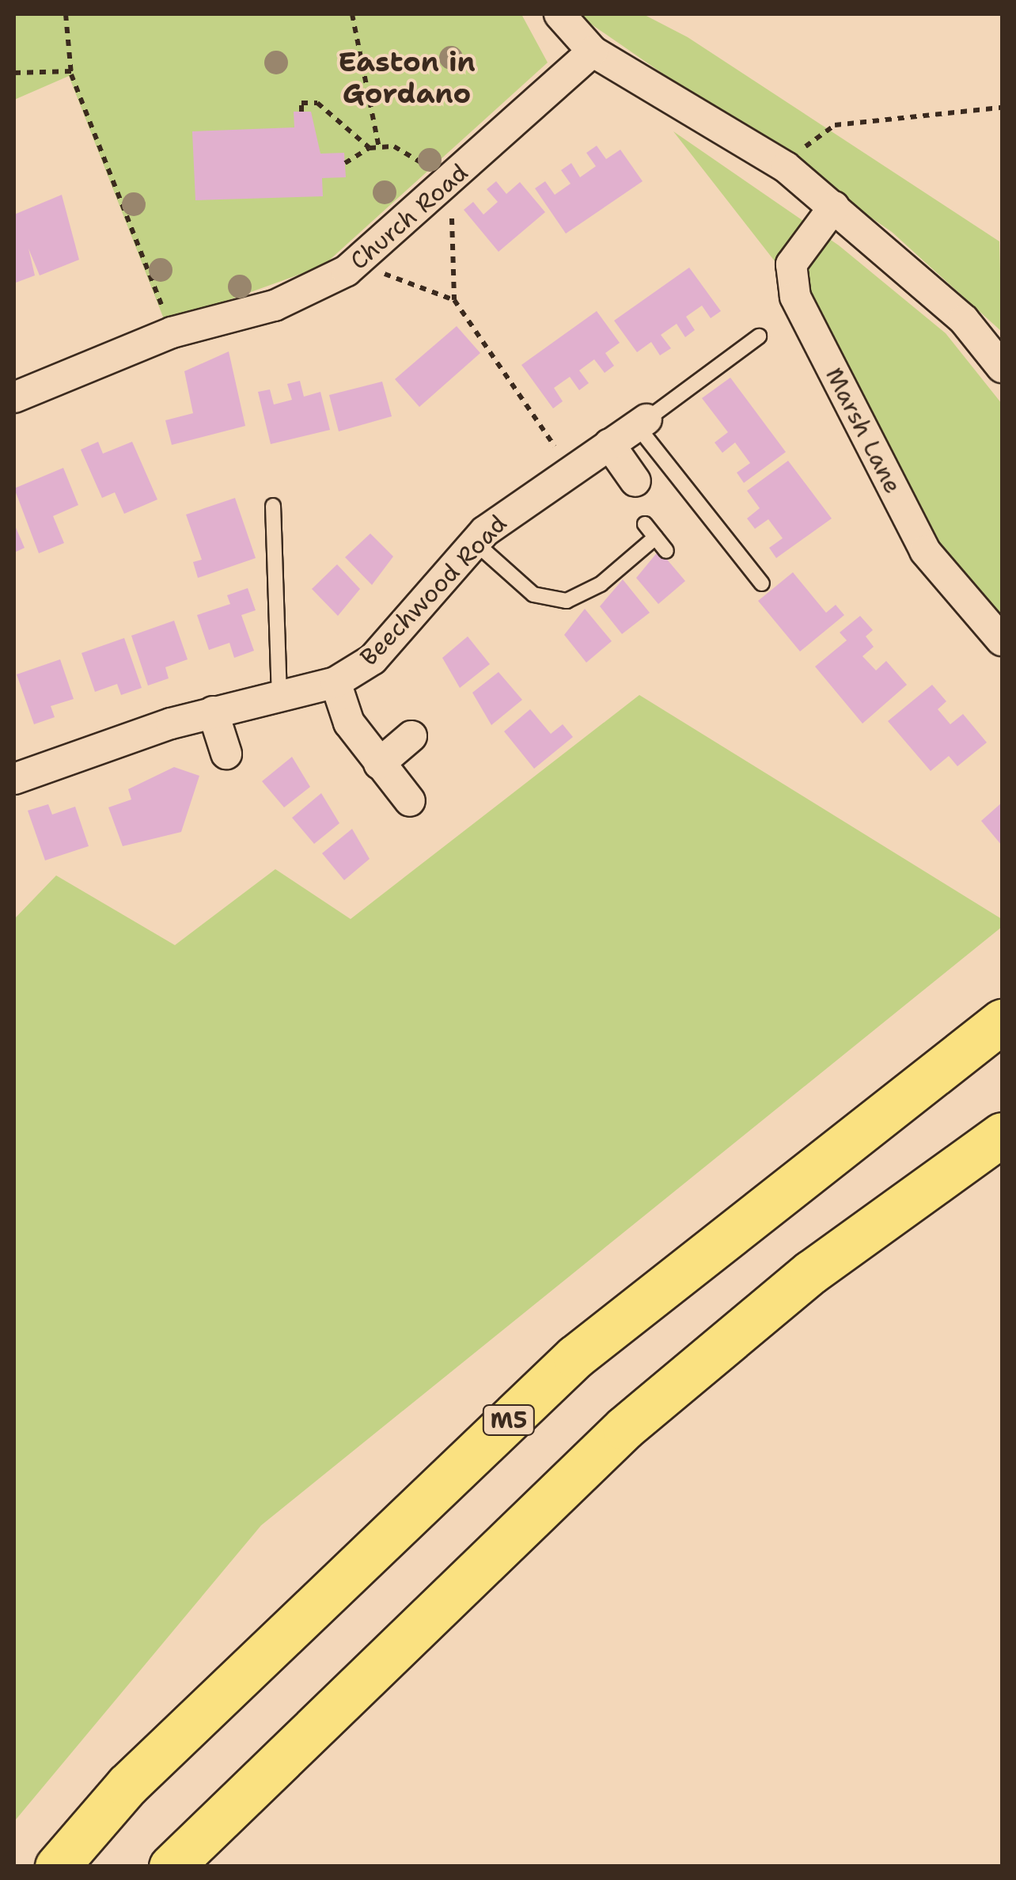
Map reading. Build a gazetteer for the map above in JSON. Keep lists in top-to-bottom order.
{
  "streets": {
    "highway": ["M5"],
    "street": ["Church Road", "Marsh Lane", "Beechwood Road"]
  },
  "districts": ["Easton in Gordano"]
}
